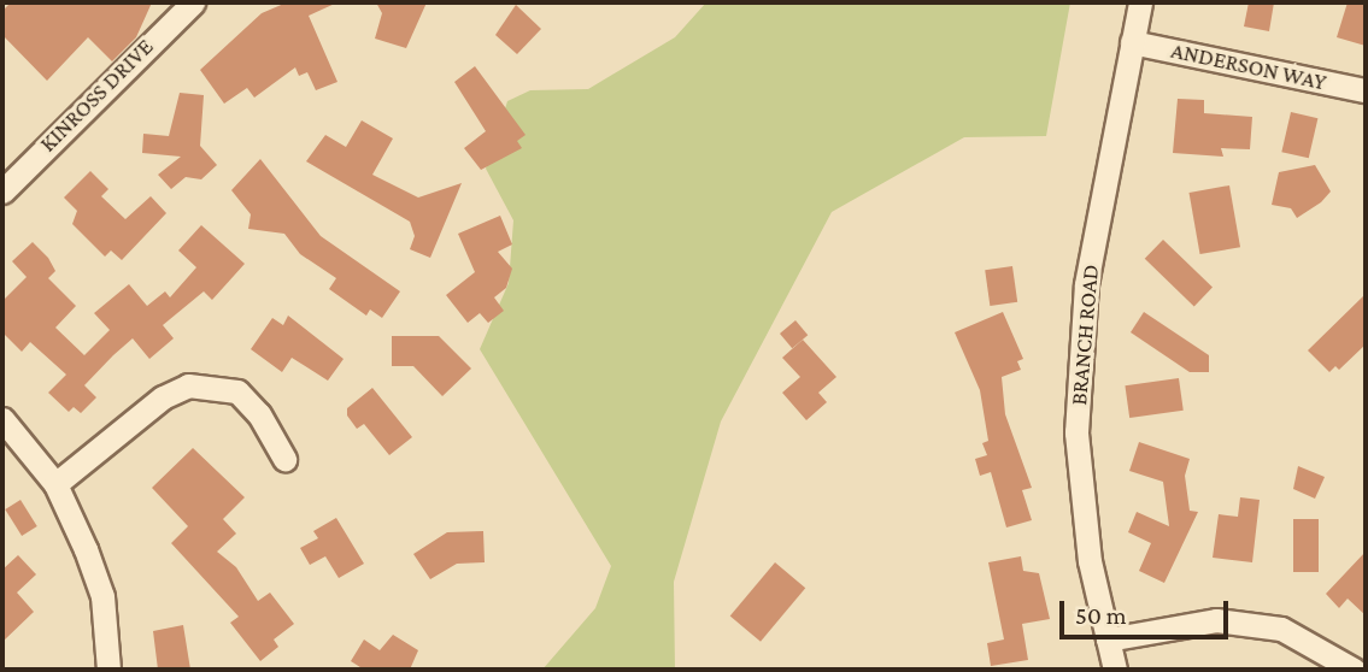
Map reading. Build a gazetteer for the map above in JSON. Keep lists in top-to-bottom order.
{
  "streets": {
    "street": ["ANDERSON WAY", "KINROSS DRIVE", "BRANCH ROAD"]
  },
  "crossings": [
    ["ANDERSON WAY", "BRANCH ROAD"]
  ],
  "scale_bar": "50 m"
}
